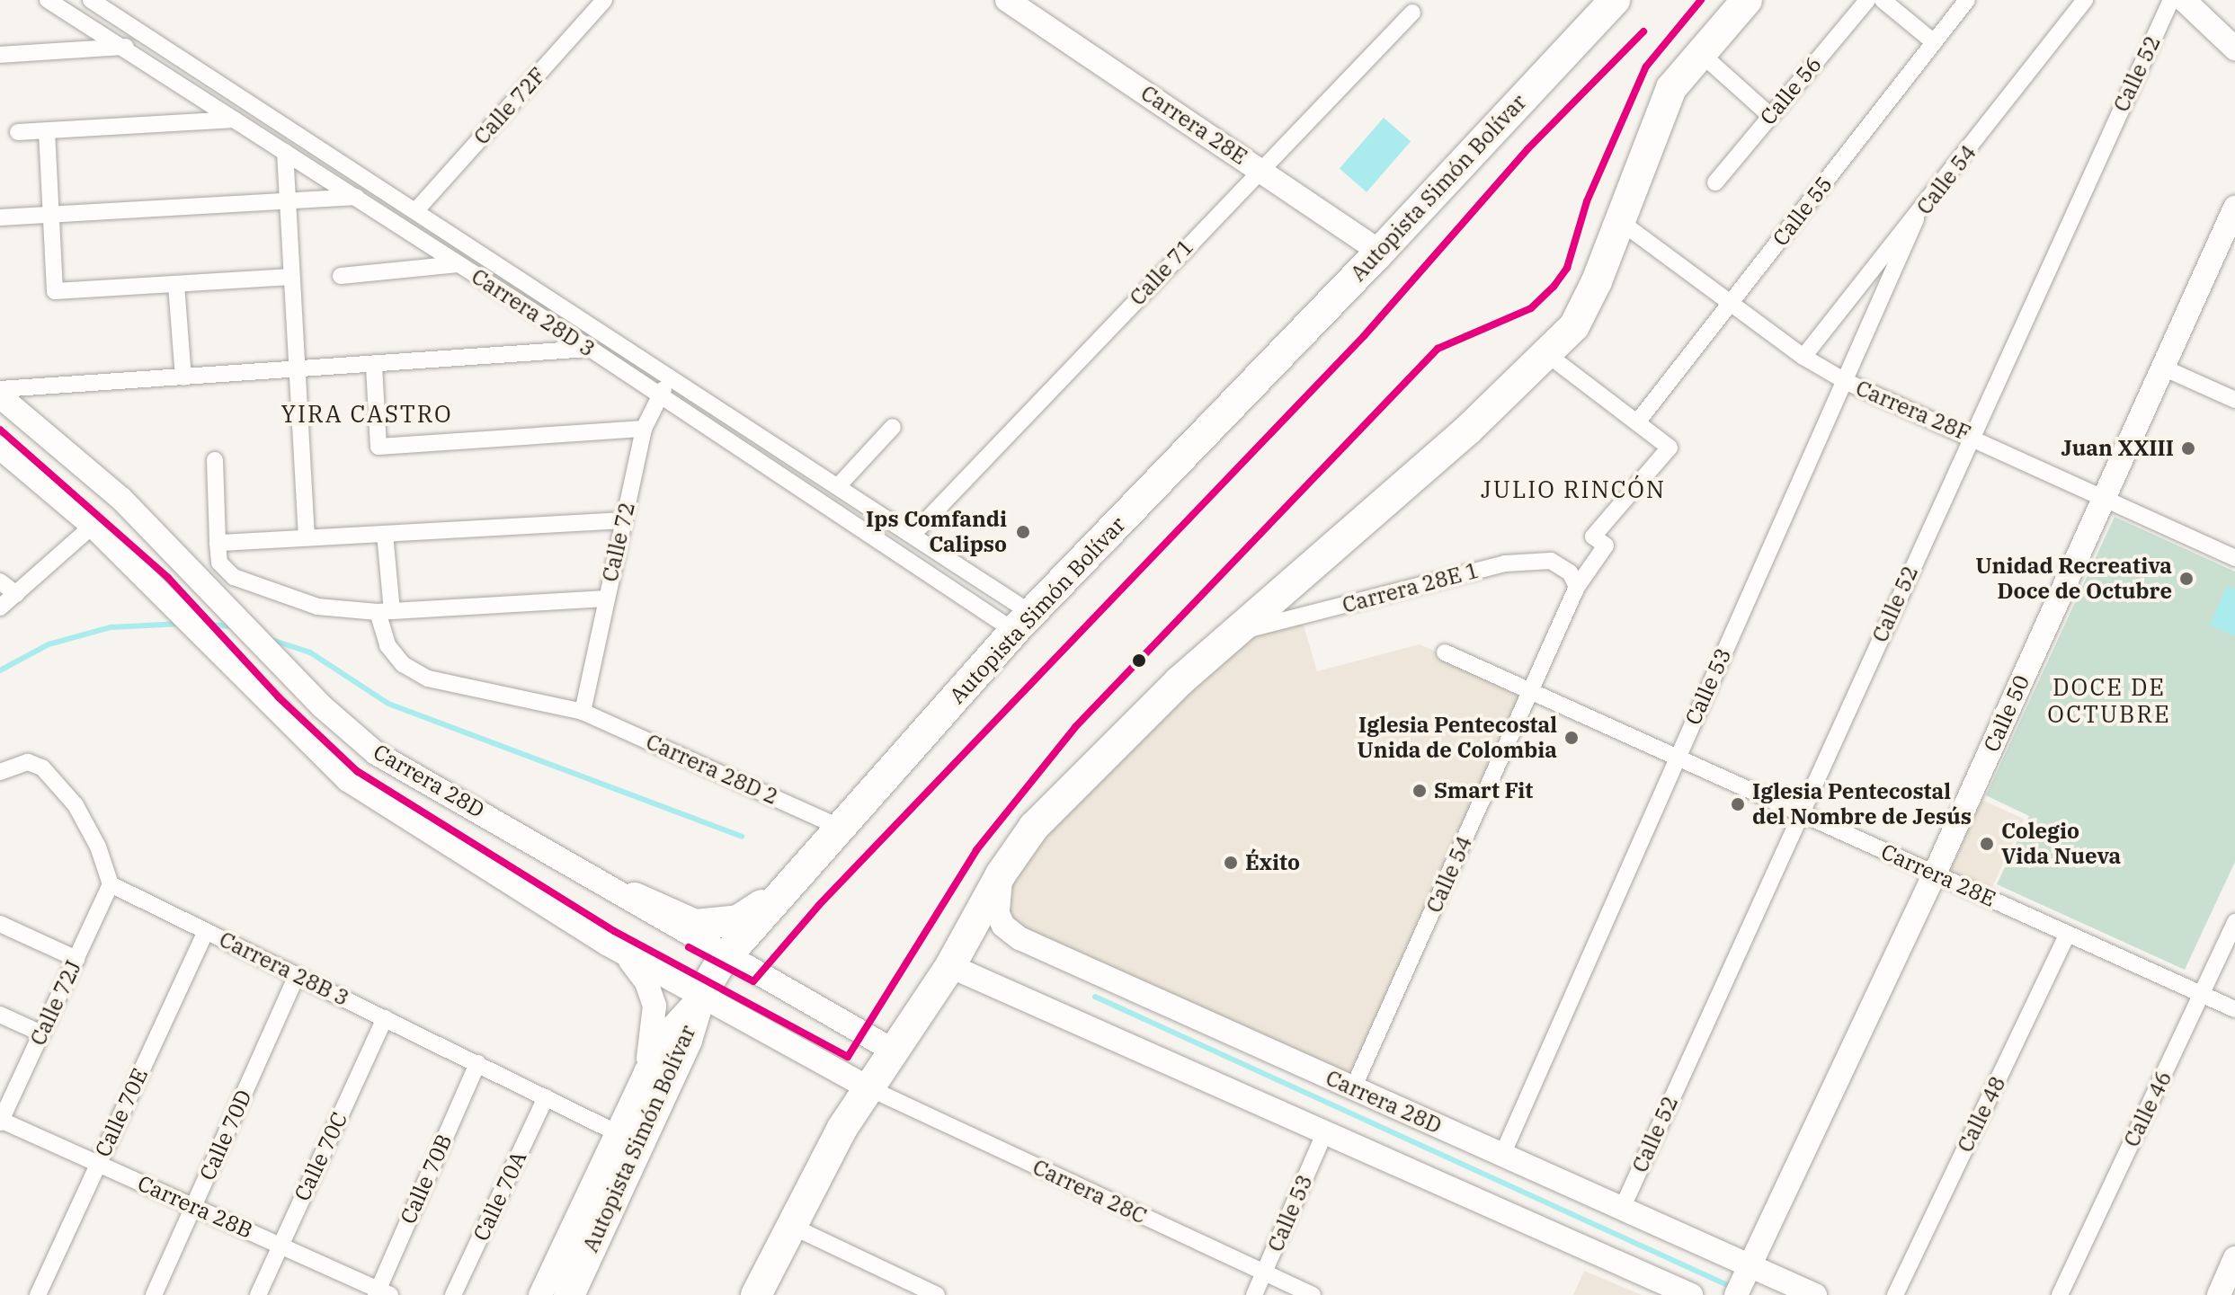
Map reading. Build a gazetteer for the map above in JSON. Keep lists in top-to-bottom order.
{
  "streets": {
    "highway": ["Autopista Simón Bolívar"],
    "street": [
      "Calle 52",
      "Calle 56",
      "Calle 72F",
      "Carrera 28E",
      "Calle 54",
      "Calle 55",
      "Calle 71",
      "Carrera 28D 3",
      "Carrera 28F",
      "Calle 72",
      "Carrera 28E 1",
      "Calle 53",
      "Calle 50",
      "Carrera 28D 2",
      "Carrera 28D",
      "Carrera 28B 3",
      "Calle 72J",
      "Calle 46",
      "Calle 70E",
      "Calle 48",
      "Calle 70D",
      "Calle 70C",
      "Calle 70B",
      "Carrera 28C",
      "Calle 70A",
      "Carrera 28B"
    ]
  },
  "crossings": [
    ["Calle 52", "Carrera 28E"],
    ["Calle 52", "Carrera 28F"],
    ["Calle 52", "Carrera 28D"],
    ["Calle 72F", "Carrera 28D 3"],
    ["Carrera 28E", "Calle 54"],
    ["Carrera 28E", "Autopista Simón Bolívar"],
    ["Carrera 28E", "Calle 71"],
    ["Carrera 28E", "Calle 53"],
    ["Carrera 28E", "Calle 50"],
    ["Carrera 28E", "Calle 46"],
    ["Carrera 28E", "Calle 48"],
    ["Calle 54", "Calle 55"],
    ["Calle 54", "Carrera 28F"],
    ["Calle 54", "Carrera 28E 1"],
    ["Calle 54", "Calle 53"],
    ["Calle 54", "Carrera 28D"],
    ["Autopista Simón Bolívar", "Carrera 28D 3"],
    ["Autopista Simón Bolívar", "Carrera 28D 2"],
    ["Autopista Simón Bolívar", "Carrera 28D"],
    ["Calle 55", "Carrera 28F"],
    ["Calle 71", "Carrera 28D 3"],
    ["Carrera 28D 3", "Calle 72"],
    ["Carrera 28F", "Calle 53"],
    ["Carrera 28F", "Calle 50"],
    ["Calle 72", "Carrera 28D 2"],
    ["Calle 53", "Carrera 28D"],
    ["Calle 53", "Carrera 28C"],
    ["Calle 50", "Carrera 28D"],
    ["Carrera 28D", "Carrera 28C"],
    ["Carrera 28B 3", "Calle 72J"],
    ["Carrera 28B 3", "Calle 70E"],
    ["Carrera 28B 3", "Calle 70D"],
    ["Carrera 28B 3", "Calle 70C"],
    ["Carrera 28B 3", "Calle 70B"],
    ["Carrera 28B 3", "Calle 70A"],
    ["Calle 72J", "Carrera 28B"],
    ["Calle 70E", "Carrera 28B"],
    ["Calle 70D", "Carrera 28B"],
    ["Calle 70C", "Carrera 28B"],
    ["Calle 70B", "Carrera 28B"]
  ],
  "districts": ["YIRA CASTRO", "JULIO RINCÓN", "DOCE DE OCTUBRE"],
  "places": [
    "Juan XXIII",
    "Ips Comfandi Calipso",
    "Unidad Recreativa Doce de Octubre",
    "Iglesia Pentecostal Unida de Colombia",
    "Smart Fit",
    "Iglesia Pentecostal del Nombre de Jesús",
    "Colegio Vida Nueva",
    "Éxito"
  ]
}
